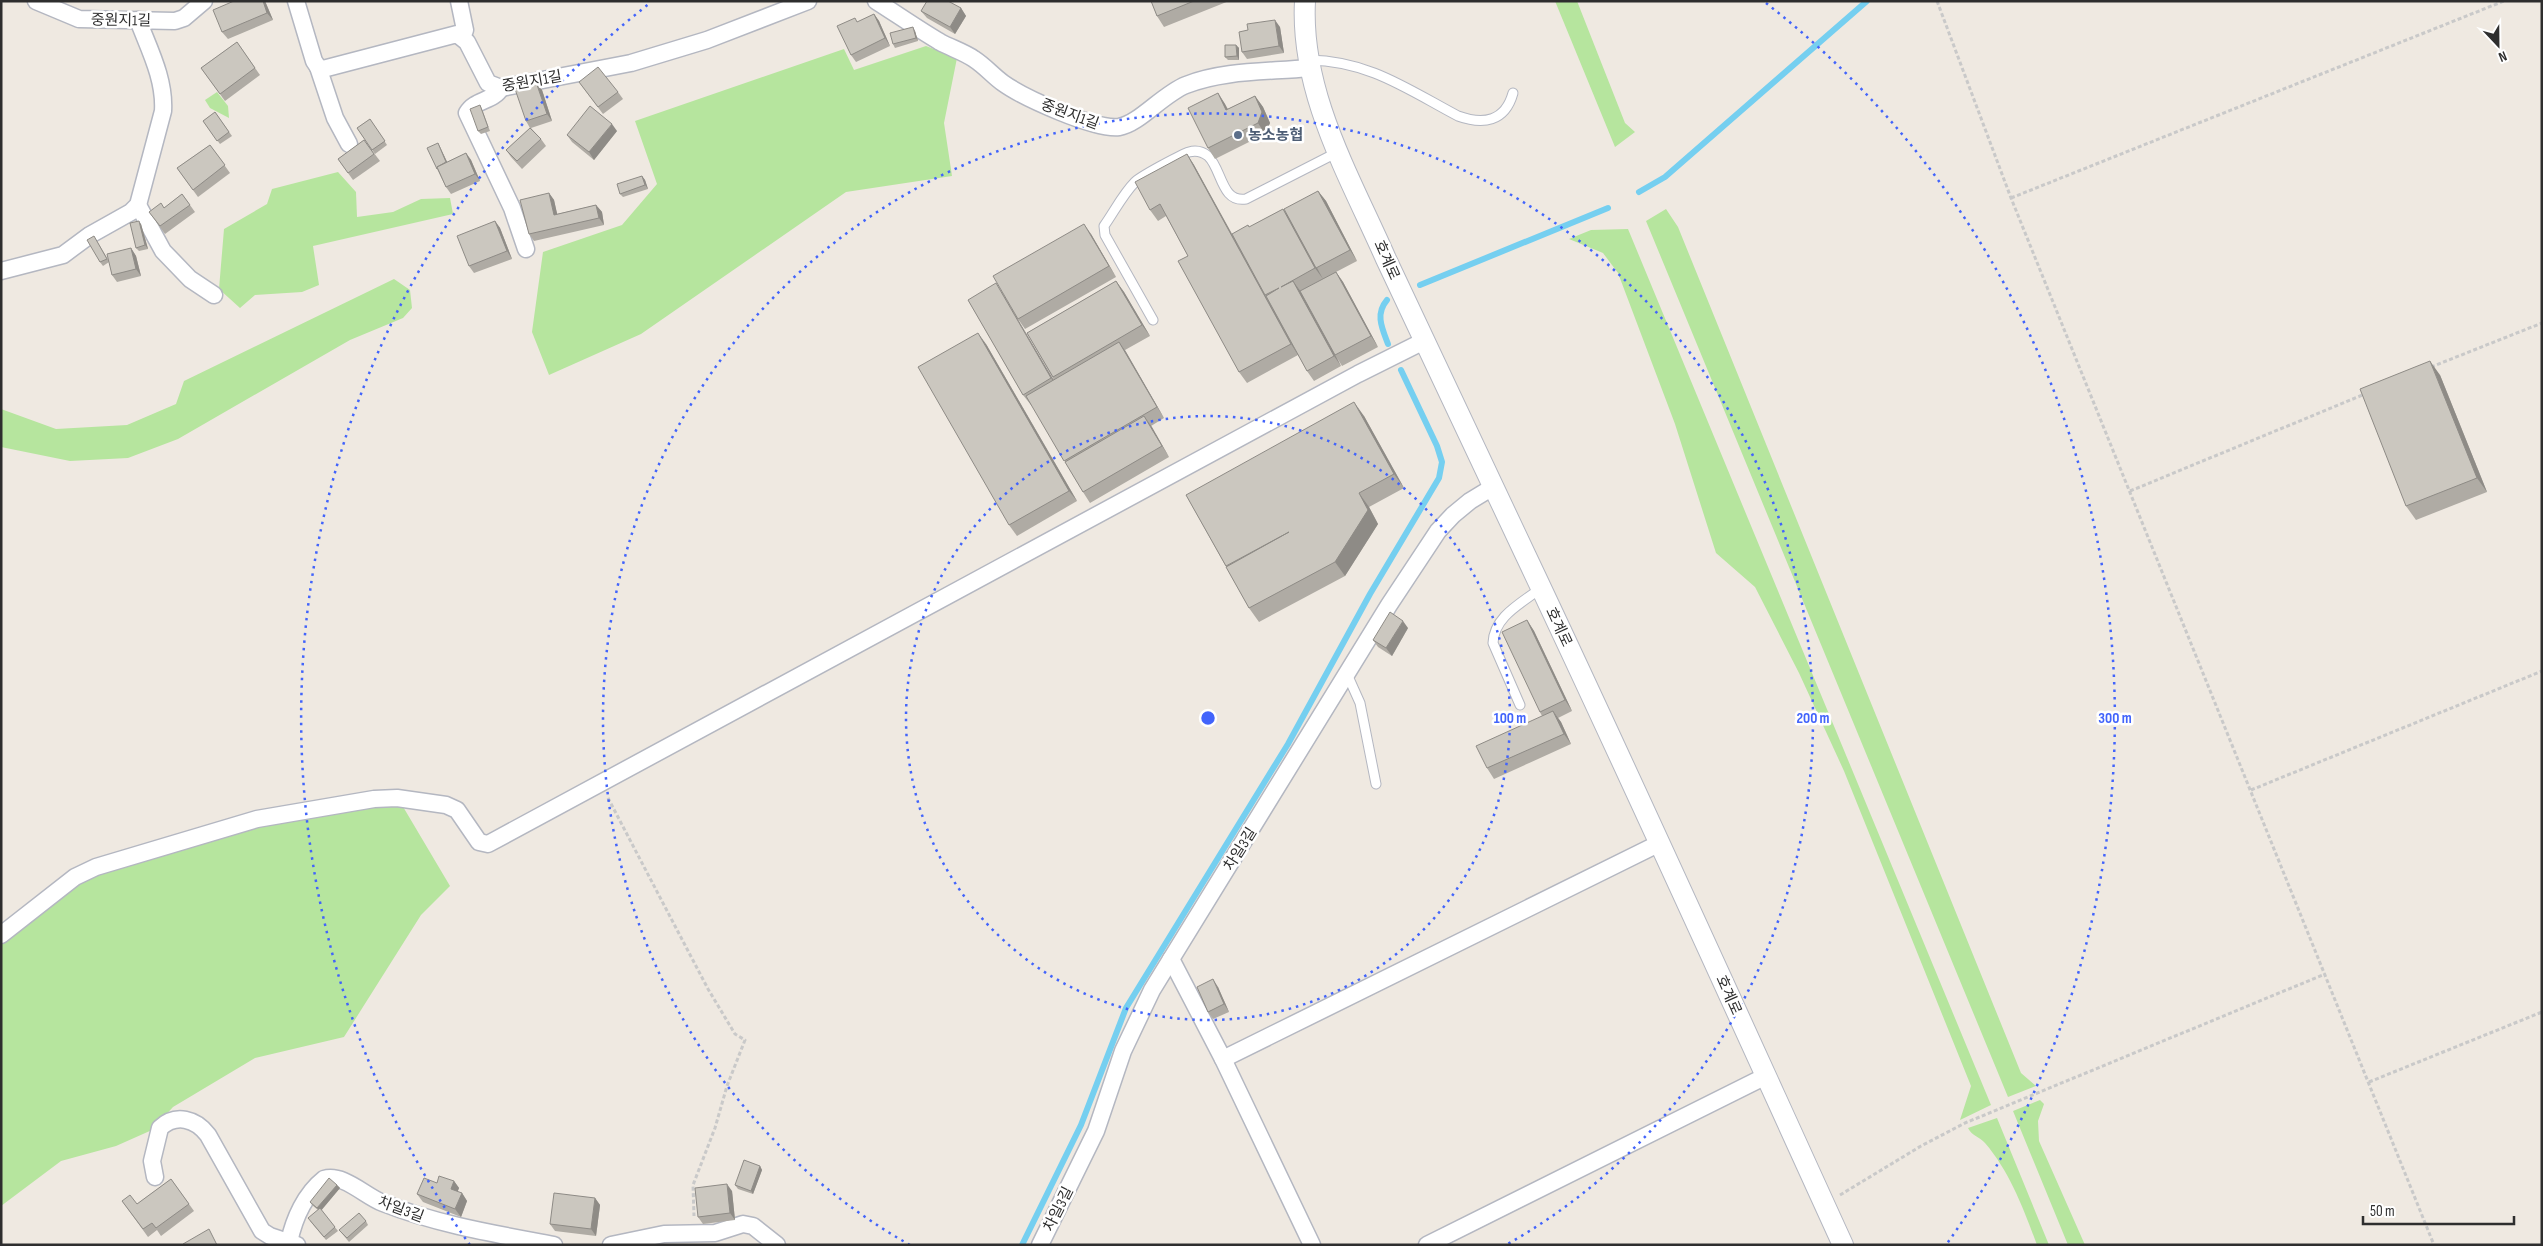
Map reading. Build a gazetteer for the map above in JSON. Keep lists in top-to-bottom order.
{
  "streets": {
    "street": ["중원지1길", "호계로", "차일3길"]
  },
  "crossings": [
    ["중원지1길", "호계로"],
    ["호계로", "차일3길"]
  ],
  "places": ["농소농협"],
  "scale_bar": "50 m",
  "north": "bottom",
  "rings": ["100 m", "200 m", "300 m"]
}
